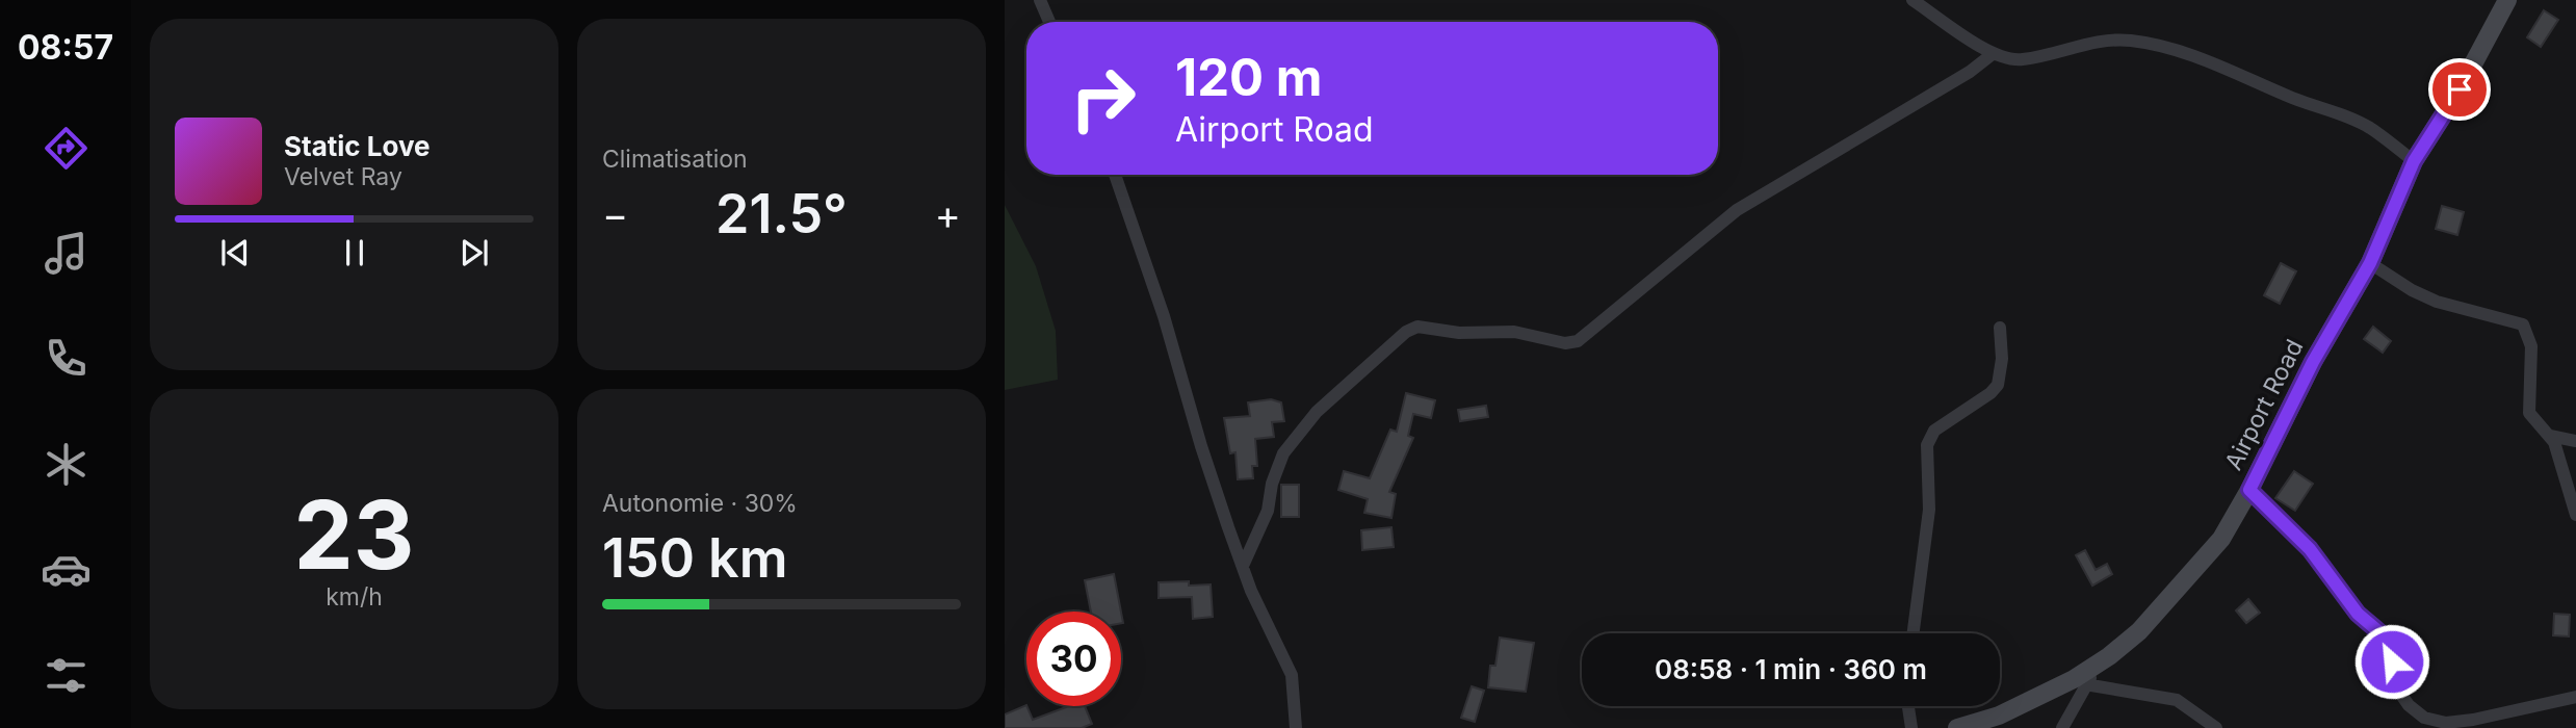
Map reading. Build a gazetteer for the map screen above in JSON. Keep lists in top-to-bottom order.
{
  "streets": {
    "main road": ["Airport Road"]
  },
  "page": {
    "tabs": "08:57",
    "tile": [
      "Climatisation",
      ["23", "km/h"],
      ["Autonomie · 30%", "150 km"]
    ],
    "turn": ["120 m", "Airport Road"],
    "song": ["Static Love", "Velvet Ray"],
    "heat": ["−", "21.5°", "+"],
    "limit": "30",
    "trip": "08:58 · 1 min · 360 m"
  }
}
